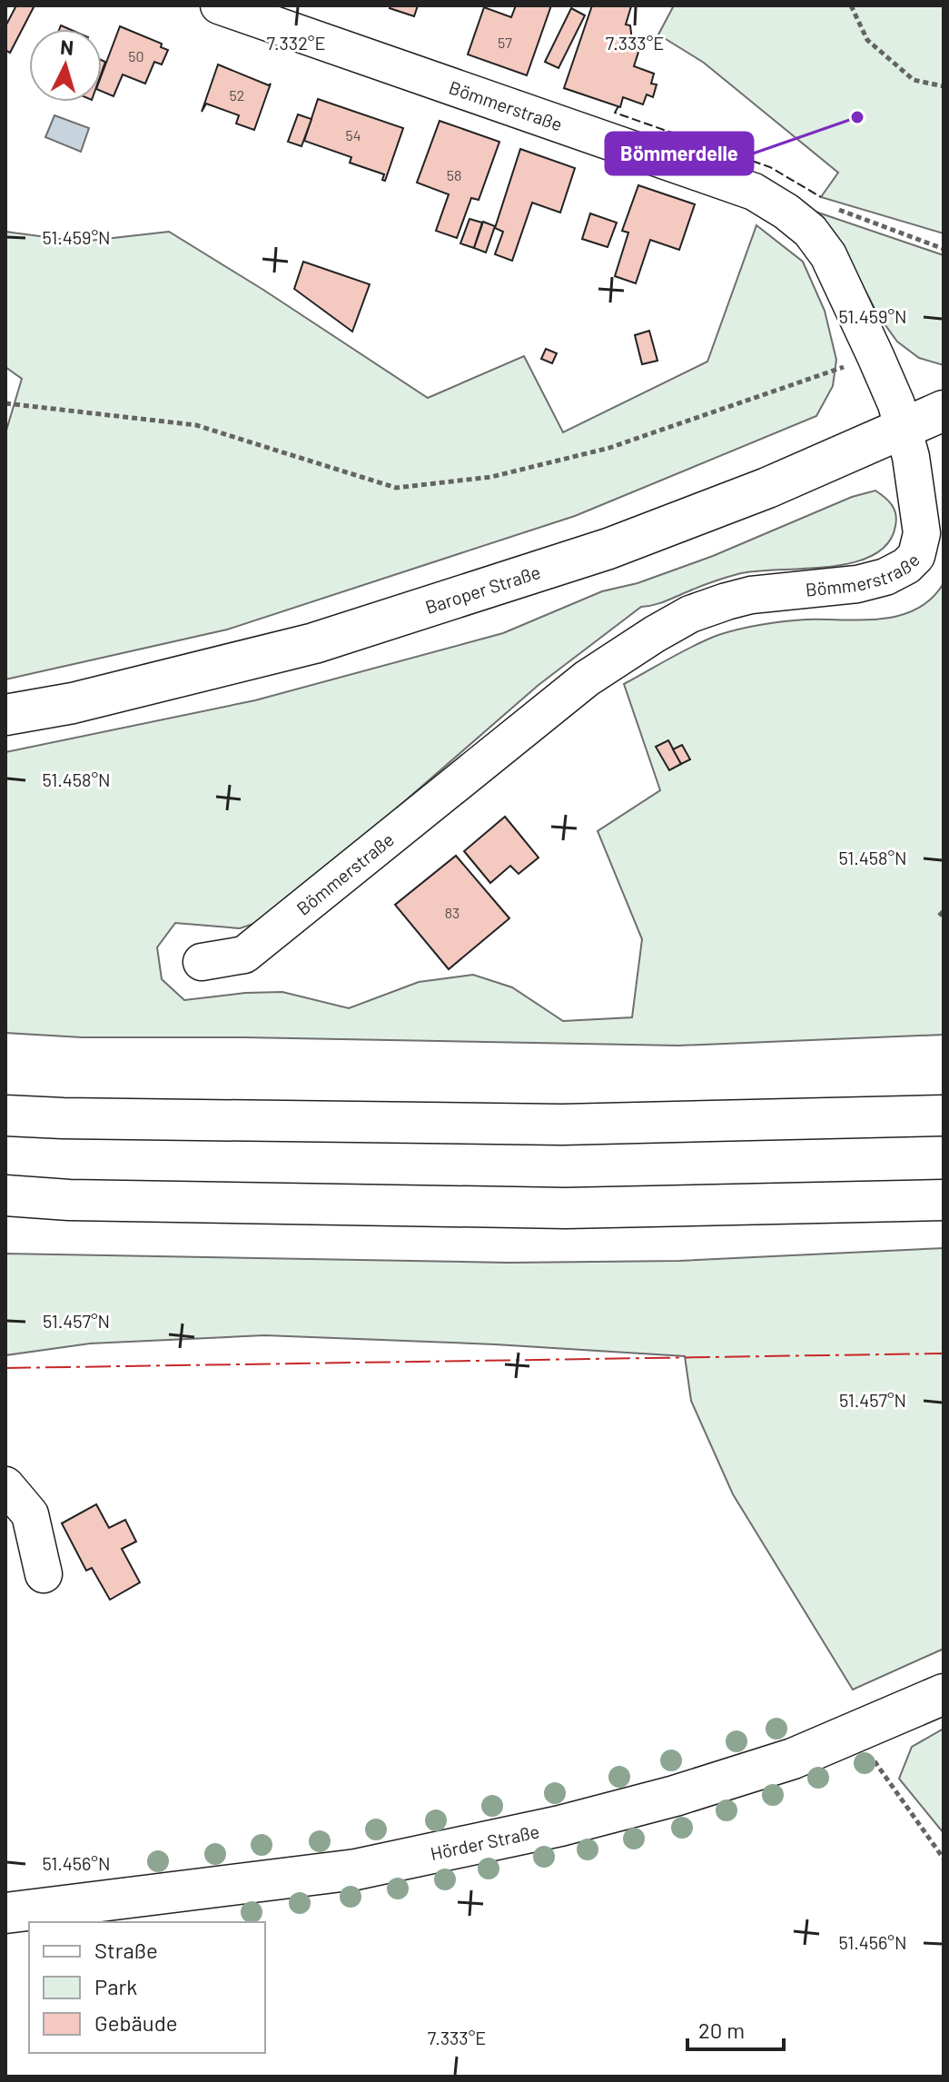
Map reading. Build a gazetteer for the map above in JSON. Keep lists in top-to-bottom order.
{
  "streets": {
    "main road": ["Baroper Straße", "Hörder Straße"],
    "street": ["Bömmerstraße"]
  },
  "crossings": [
    ["Bömmerstraße", "Baroper Straße"]
  ],
  "places": ["Bömmerdelle"],
  "house_numbers": [
    "57",
    "50",
    "52",
    "54",
    "58",
    "83"
  ],
  "legend": ["Straße", "Park", "Gebäude"],
  "scale_bar": "20 m",
  "north": "top",
  "coordinates": [
    "7.332°E",
    "7.333°E",
    "51.459°N",
    "51.458°N",
    "51.457°N",
    "51.456°N"
  ]
}
